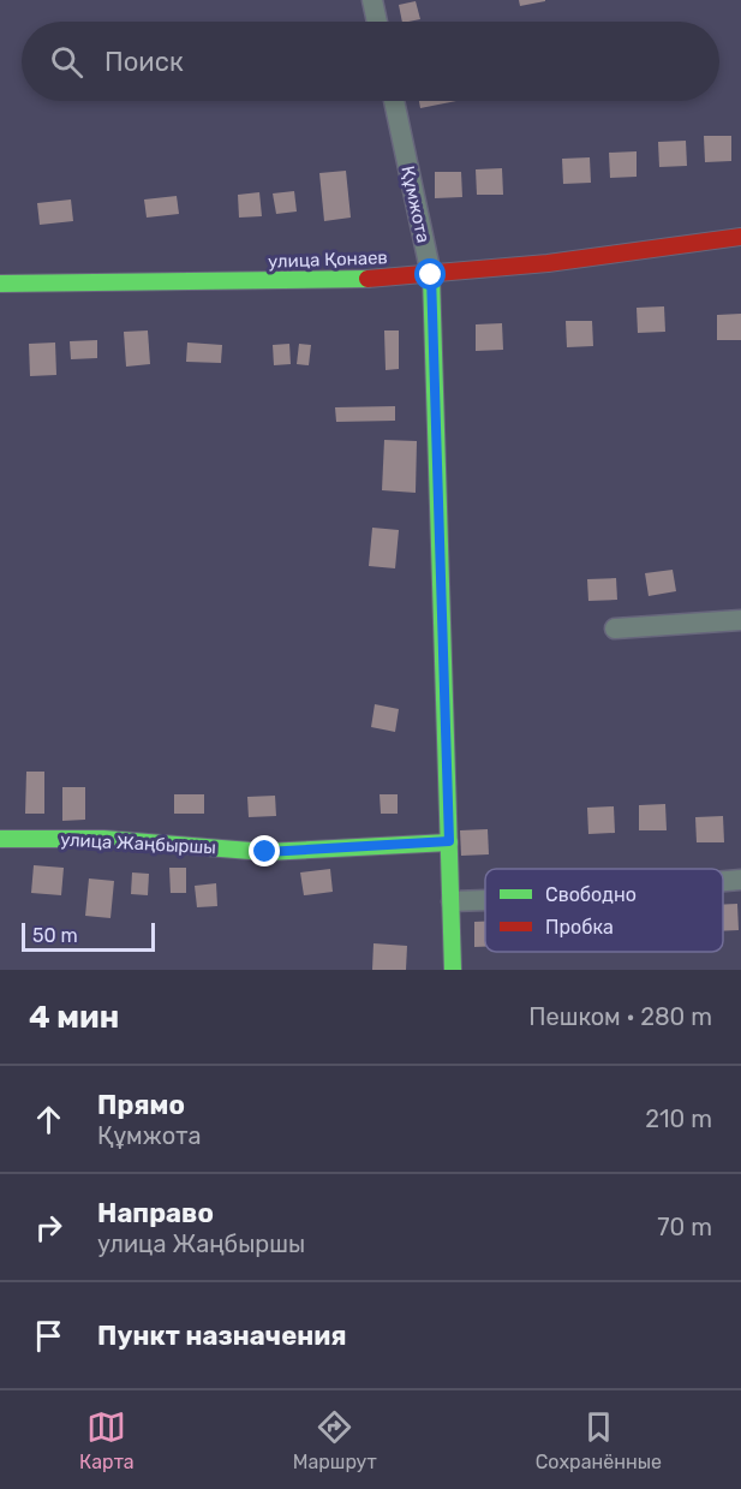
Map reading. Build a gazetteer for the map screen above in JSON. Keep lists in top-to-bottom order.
{
  "streets": {
    "street": ["Құмжота", "улица Қонаев", "улица Жаңбыршы"]
  },
  "crossings": [
    ["Құмжота", "улица Қонаев"],
    ["Құмжота", "улица Жаңбыршы"]
  ],
  "legend": ["Свободно", "Пробка"],
  "scale_bar": "50 m",
  "page": {
    "search": "Поиск",
    "scale": "50 m",
    "heading": ["4 мин", "Пешком · 280 m"],
    "list": [
      ["Прямо", "Құмжота", "210 m"],
      ["Направо", "улица Жаңбыршы", "70 m"],
      "Пункт назначения"
    ],
    "nav": ["Карта", "Маршрут", "Сохранённые"]
  }
}
